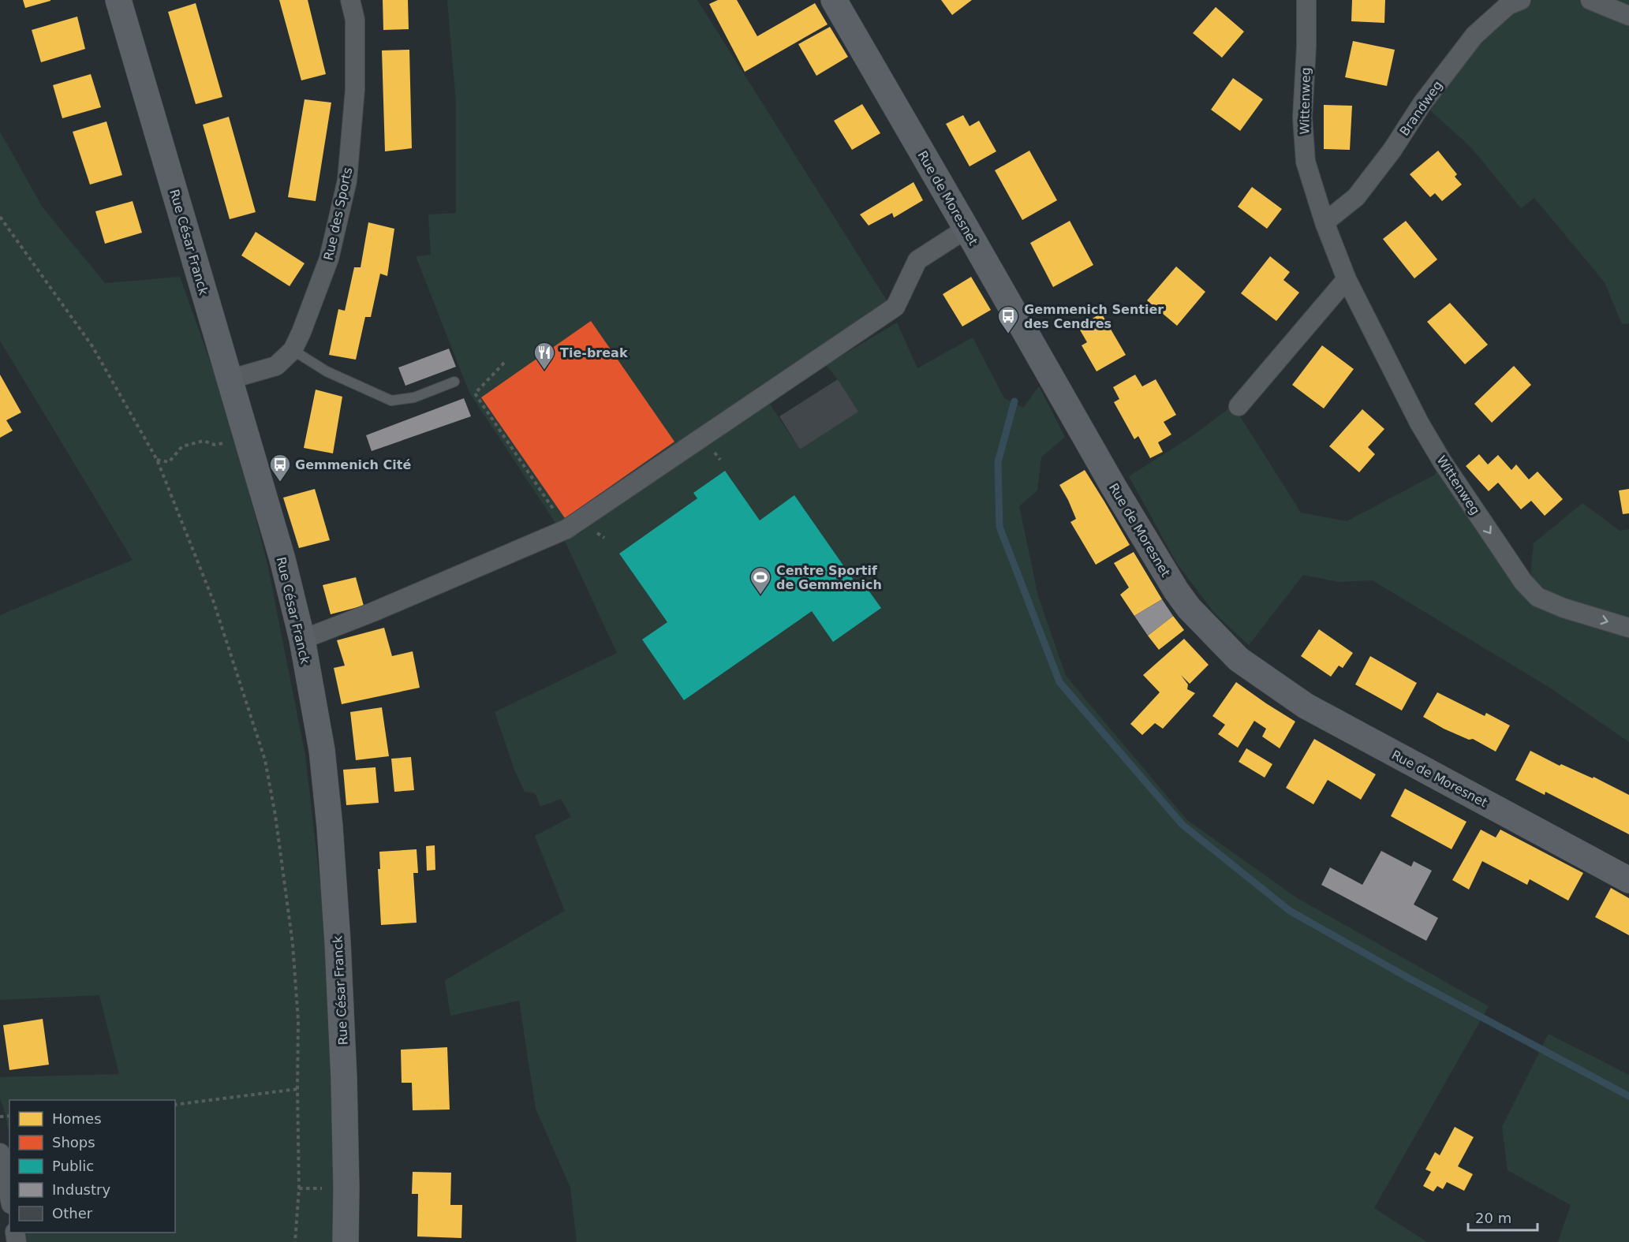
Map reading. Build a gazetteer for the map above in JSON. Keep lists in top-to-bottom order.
{
  "streets": {
    "main road": ["Rue de Moresnet", "Rue César Franck"],
    "street": ["Wittenweg", "Brandweg", "Rue des Sports"]
  },
  "crossings": [
    ["Wittenweg", "Brandweg"],
    ["Rue des Sports", "Rue César Franck"]
  ],
  "one_way": ["Wittenweg"],
  "places": {
    "bus stop": ["Gemmenich Sentier des Cendres", "Gemmenich Cité"],
    "restaurant": ["Tie-break"],
    "sports": ["Centre Sportif de Gemmenich"]
  },
  "legend": [
    "Homes",
    "Shops",
    "Public",
    "Industry",
    "Other"
  ],
  "scale_bar": "20 m"
}
